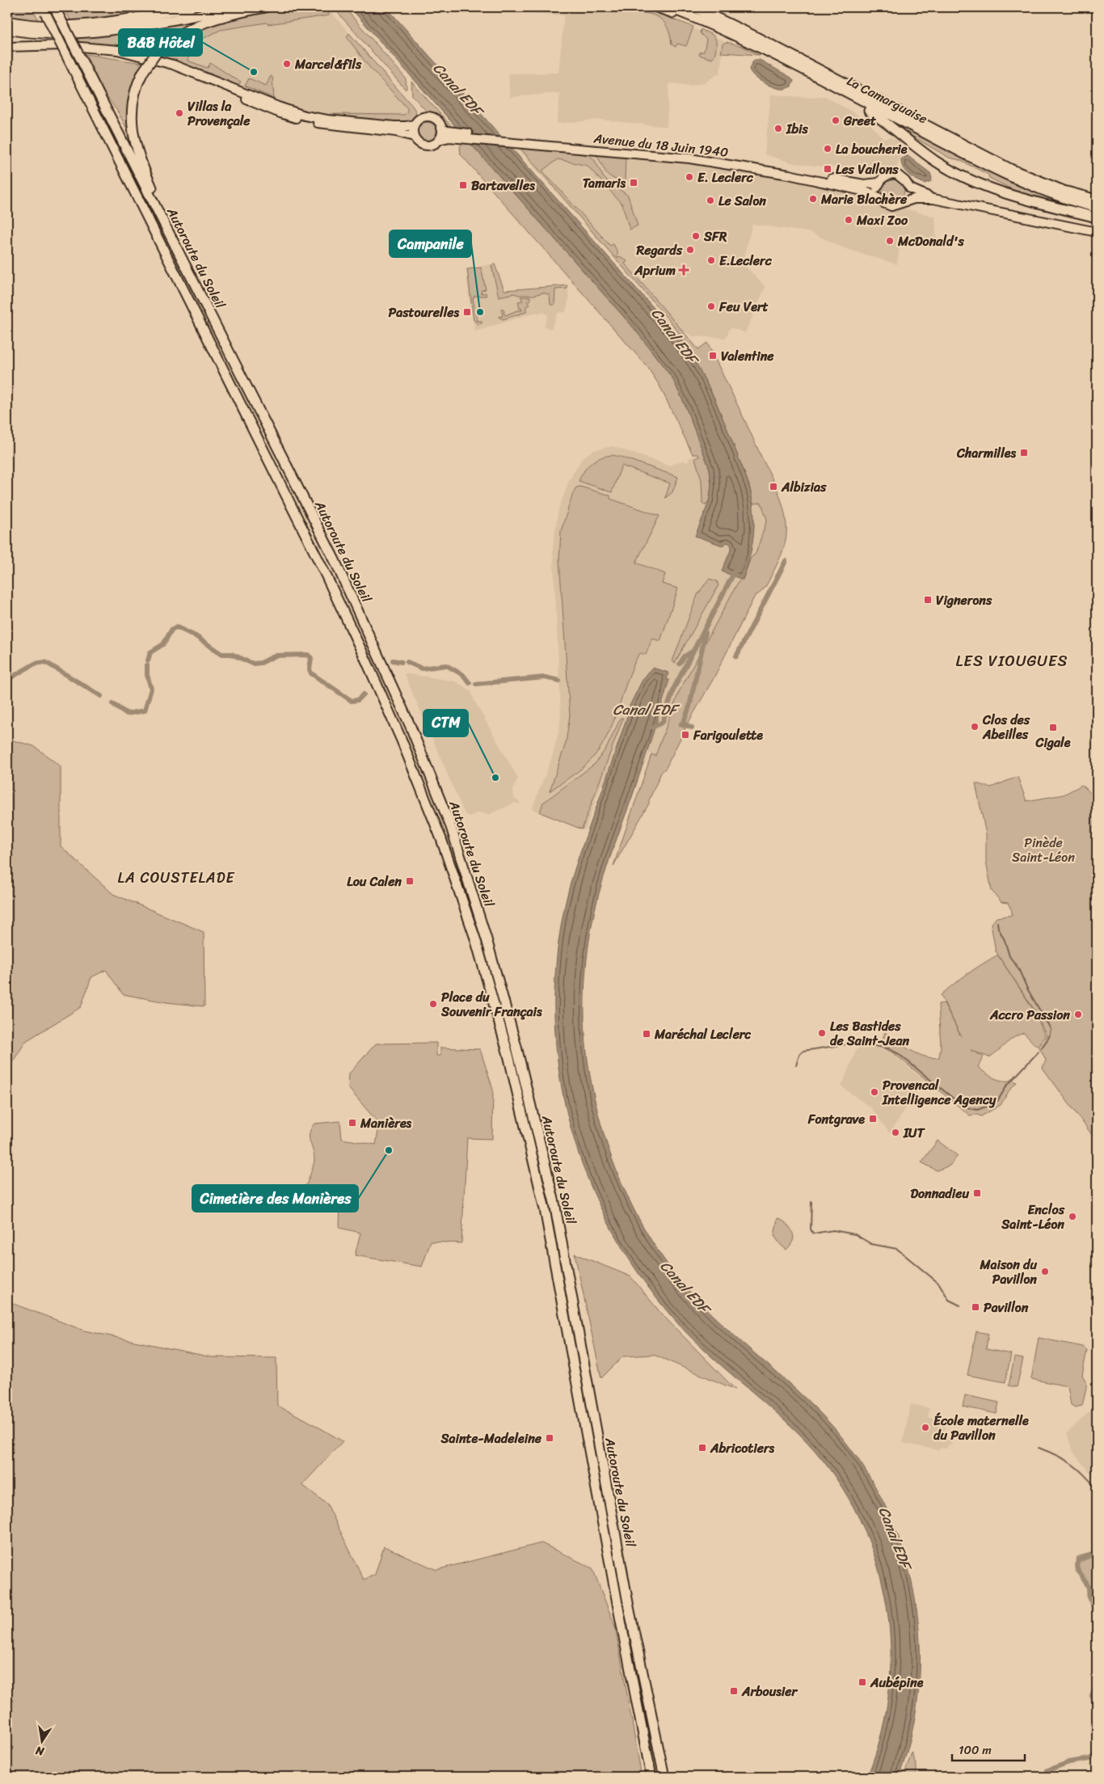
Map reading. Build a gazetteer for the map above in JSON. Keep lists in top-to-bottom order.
{
  "streets": {
    "highway": ["La Camarguaise", "Autoroute du Soleil"],
    "main road": ["Avenue du 18 Juin 1940"]
  },
  "districts": ["LES VIOUGUES", "LA COUSTELADE"],
  "water": ["Canal EDF"],
  "parks": ["Pinède Saint-Léon"],
  "places": {
    "other": [
      "Marcel&fils",
      "B&B Hôtel",
      "Villas la Provençale",
      "Greet",
      "Ibis",
      "La boucherie",
      "E. Leclerc",
      "Marie Blachère",
      "Le Salon",
      "Maxi Zoo",
      "SFR",
      "McDonald's",
      "Regards",
      "E.Leclerc",
      "Feu Vert",
      "Campanile",
      "Clos des Abeilles",
      "CTM",
      "Place du Souvenir Français",
      "Accro Passion",
      "Les Bastides de Saint-Jean",
      "Provencal Intelligence Agency",
      "IUT",
      "Cimetière des Manières",
      "Enclos Saint-Léon",
      "Maison du Pavillon",
      "École maternelle du Pavillon"
    ],
    "transit": [
      "Les Vallons",
      "Tamaris",
      "Bartavelles",
      "Pastourelles",
      "Valentine",
      "Charmilles",
      "Albizias",
      "Vignerons",
      "Cigale",
      "Farigoulette",
      "Lou Calen",
      "Maréchal Leclerc",
      "Fontgrave",
      "Manières",
      "Donnadieu",
      "Pavillon",
      "Sainte-Madeleine",
      "Abricotiers",
      "Aubépine",
      "Arbousier"
    ],
    "health": ["Aprium"]
  },
  "scale_bar": "100 m",
  "north": "bottom"
}
